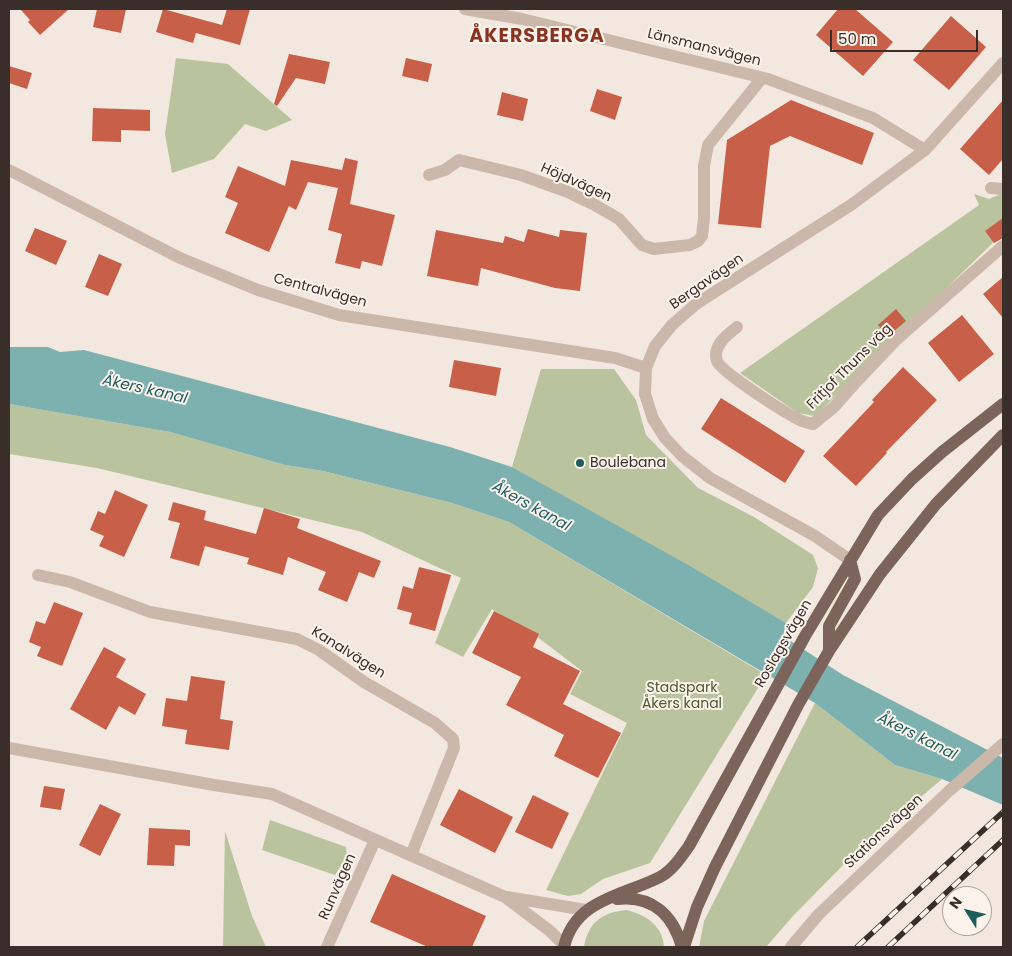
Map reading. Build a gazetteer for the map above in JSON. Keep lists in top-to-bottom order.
{
  "streets": {
    "main road": ["Roslagsvägen"],
    "street": [
      "Länsmansvägen",
      "Höjdvägen",
      "Bergavägen",
      "Centralvägen",
      "Fritjof Thuns väg",
      "Kanalvägen",
      "Stationsvägen",
      "Runvägen"
    ]
  },
  "crossings": [
    ["Länsmansvägen", "Höjdvägen"],
    ["Länsmansvägen", "Bergavägen"],
    ["Bergavägen", "Centralvägen"],
    ["Bergavägen", "Roslagsvägen"]
  ],
  "districts": ["ÅKERSBERGA"],
  "water": ["Åkers kanal"],
  "parks": ["Stadspark Åkers kanal"],
  "places": ["Boulebana"],
  "scale_bar": "50 m",
  "north": "top left"
}
